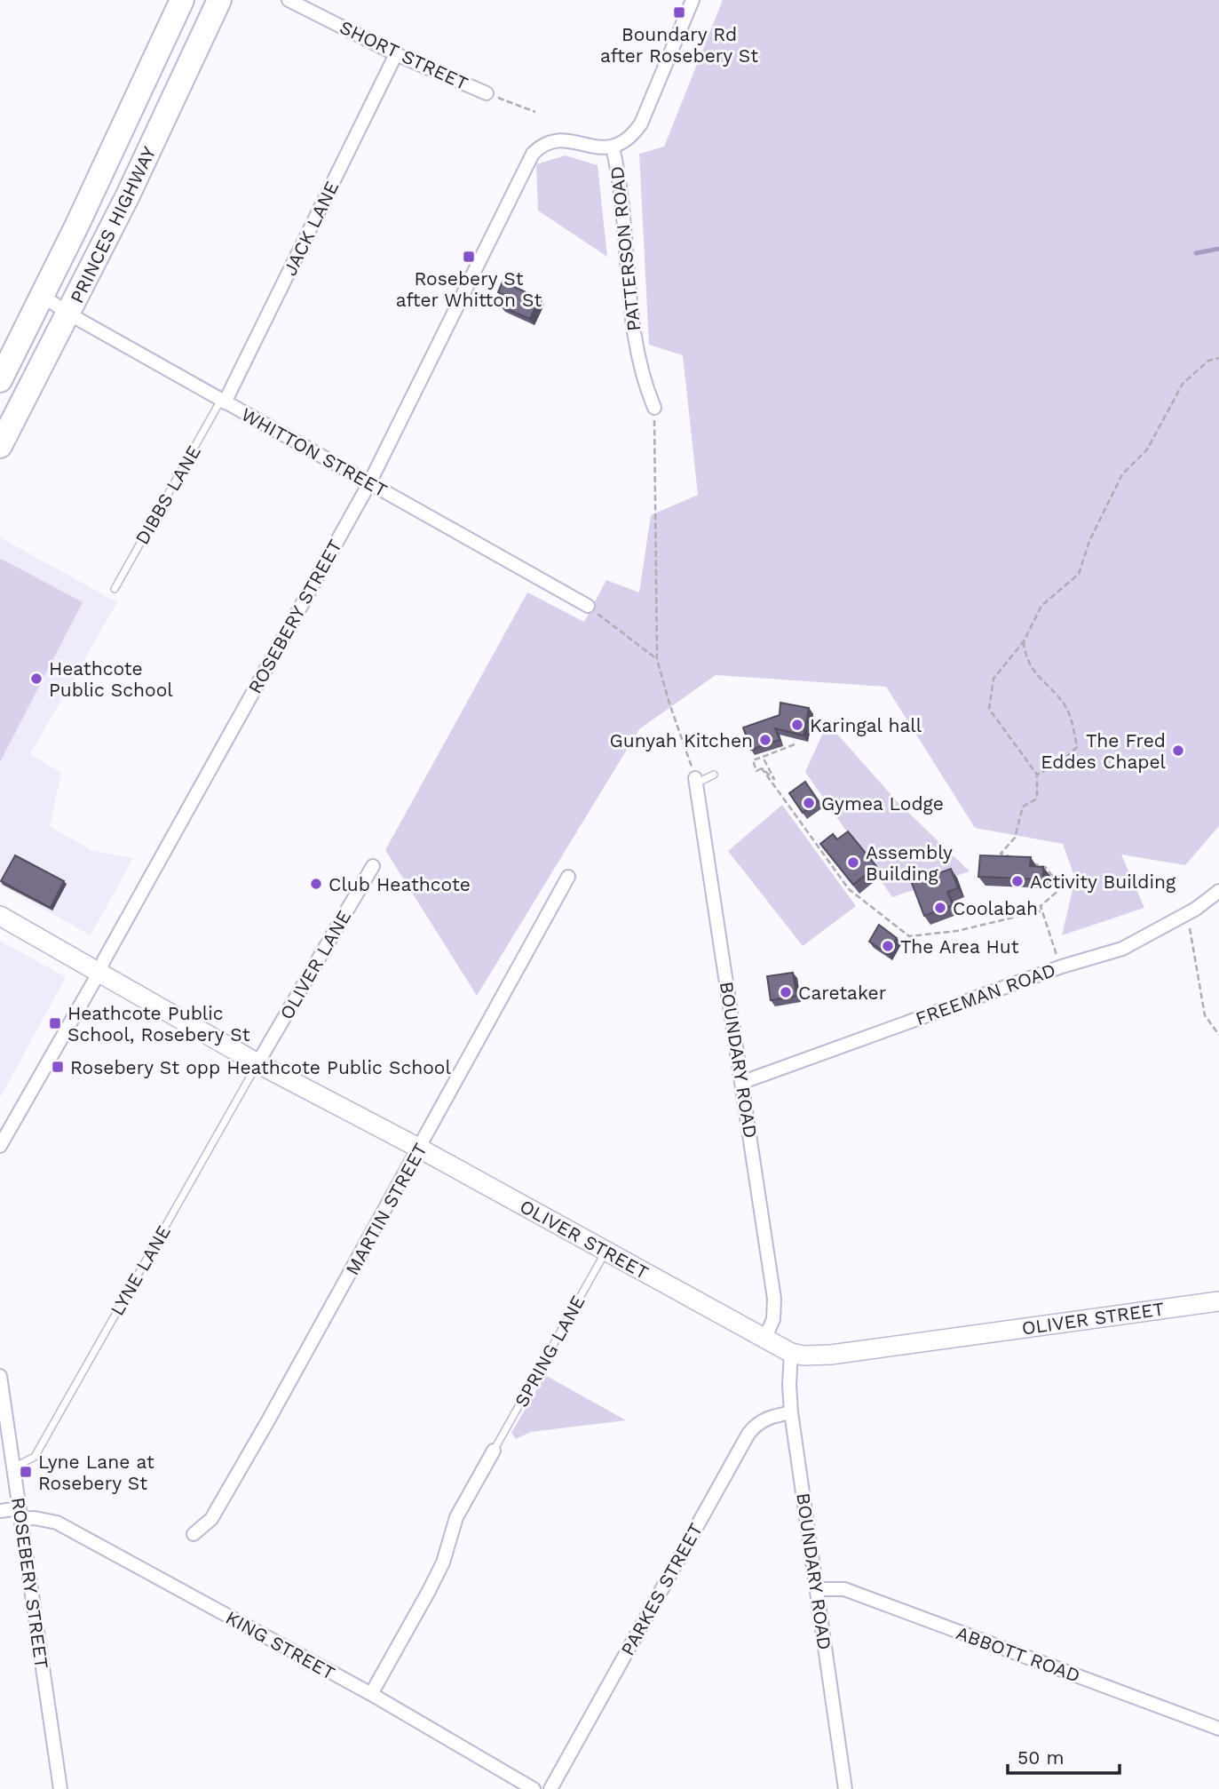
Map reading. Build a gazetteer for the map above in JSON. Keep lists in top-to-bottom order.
{
  "streets": {
    "highway": ["PRINCES HIGHWAY"],
    "street": [
      "SHORT STREET",
      "JACK LANE",
      "PATTERSON ROAD",
      "WHITTON STREET",
      "ROSEBERY STREET",
      "OLIVER LANE",
      "FREEMAN ROAD",
      "BOUNDARY ROAD",
      "MARTIN STREET",
      "OLIVER STREET",
      "PARKES STREET",
      "KING STREET",
      "ABBOTT ROAD"
    ],
    "lane": ["DIBBS LANE", "LYNE LANE", "SPRING LANE"]
  },
  "crossings": [
    ["SHORT STREET", "JACK LANE"],
    ["PRINCES HIGHWAY", "WHITTON STREET"],
    ["JACK LANE", "WHITTON STREET"],
    ["JACK LANE", "DIBBS LANE"],
    ["PATTERSON ROAD", "ROSEBERY STREET"],
    ["WHITTON STREET", "DIBBS LANE"],
    ["WHITTON STREET", "ROSEBERY STREET"],
    ["ROSEBERY STREET", "OLIVER STREET"],
    ["ROSEBERY STREET", "LYNE LANE"],
    ["ROSEBERY STREET", "KING STREET"],
    ["OLIVER LANE", "OLIVER STREET"],
    ["OLIVER LANE", "LYNE LANE"],
    ["FREEMAN ROAD", "BOUNDARY ROAD"],
    ["BOUNDARY ROAD", "OLIVER STREET"],
    ["BOUNDARY ROAD", "PARKES STREET"],
    ["BOUNDARY ROAD", "ABBOTT ROAD"],
    ["MARTIN STREET", "OLIVER STREET"],
    ["OLIVER STREET", "LYNE LANE"],
    ["OLIVER STREET", "SPRING LANE"]
  ],
  "places": {
    "transit": [
      "Boundary Rd after Rosebery St",
      "Rosebery St after Whitton St",
      "Heathcote Public School, Rosebery St",
      "Rosebery St opp Heathcote Public School",
      "Lyne Lane at Rosebery St"
    ],
    "other": [
      "Heathcote Public School",
      "Karingal hall",
      "Gunyah Kitchen",
      "The Fred Eddes Chapel",
      "Gymea Lodge",
      "Assembly Building",
      "Activity Building",
      "Club Heathcote",
      "Coolabah",
      "The Area Hut",
      "Caretaker"
    ]
  },
  "scale_bar": "50 m"
}
